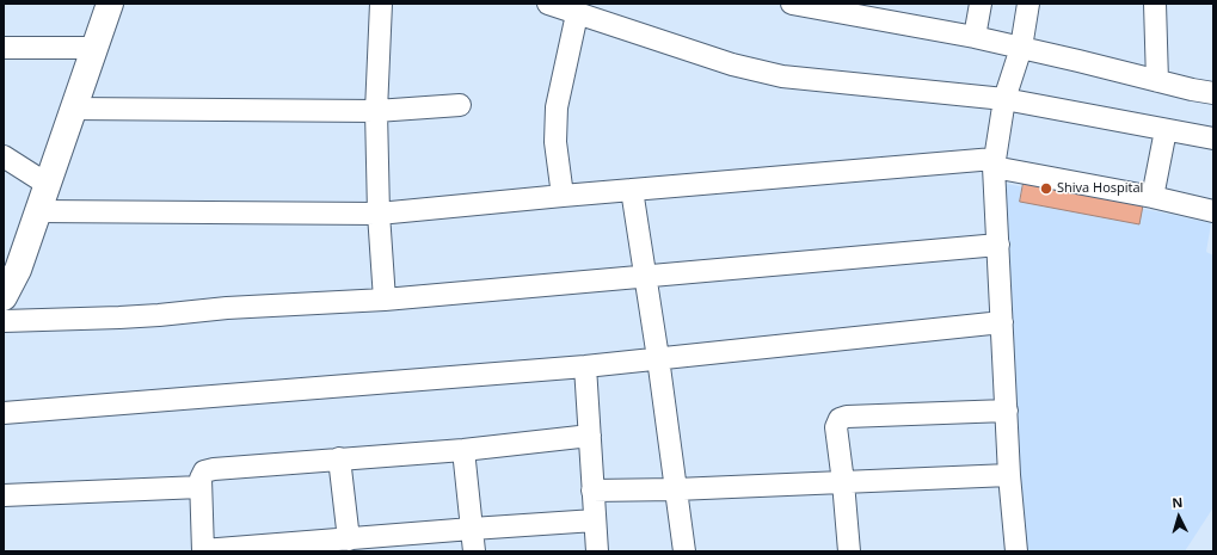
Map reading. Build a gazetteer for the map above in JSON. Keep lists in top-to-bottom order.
{
  "places": ["Shiva Hospital"],
  "north": "top"
}
